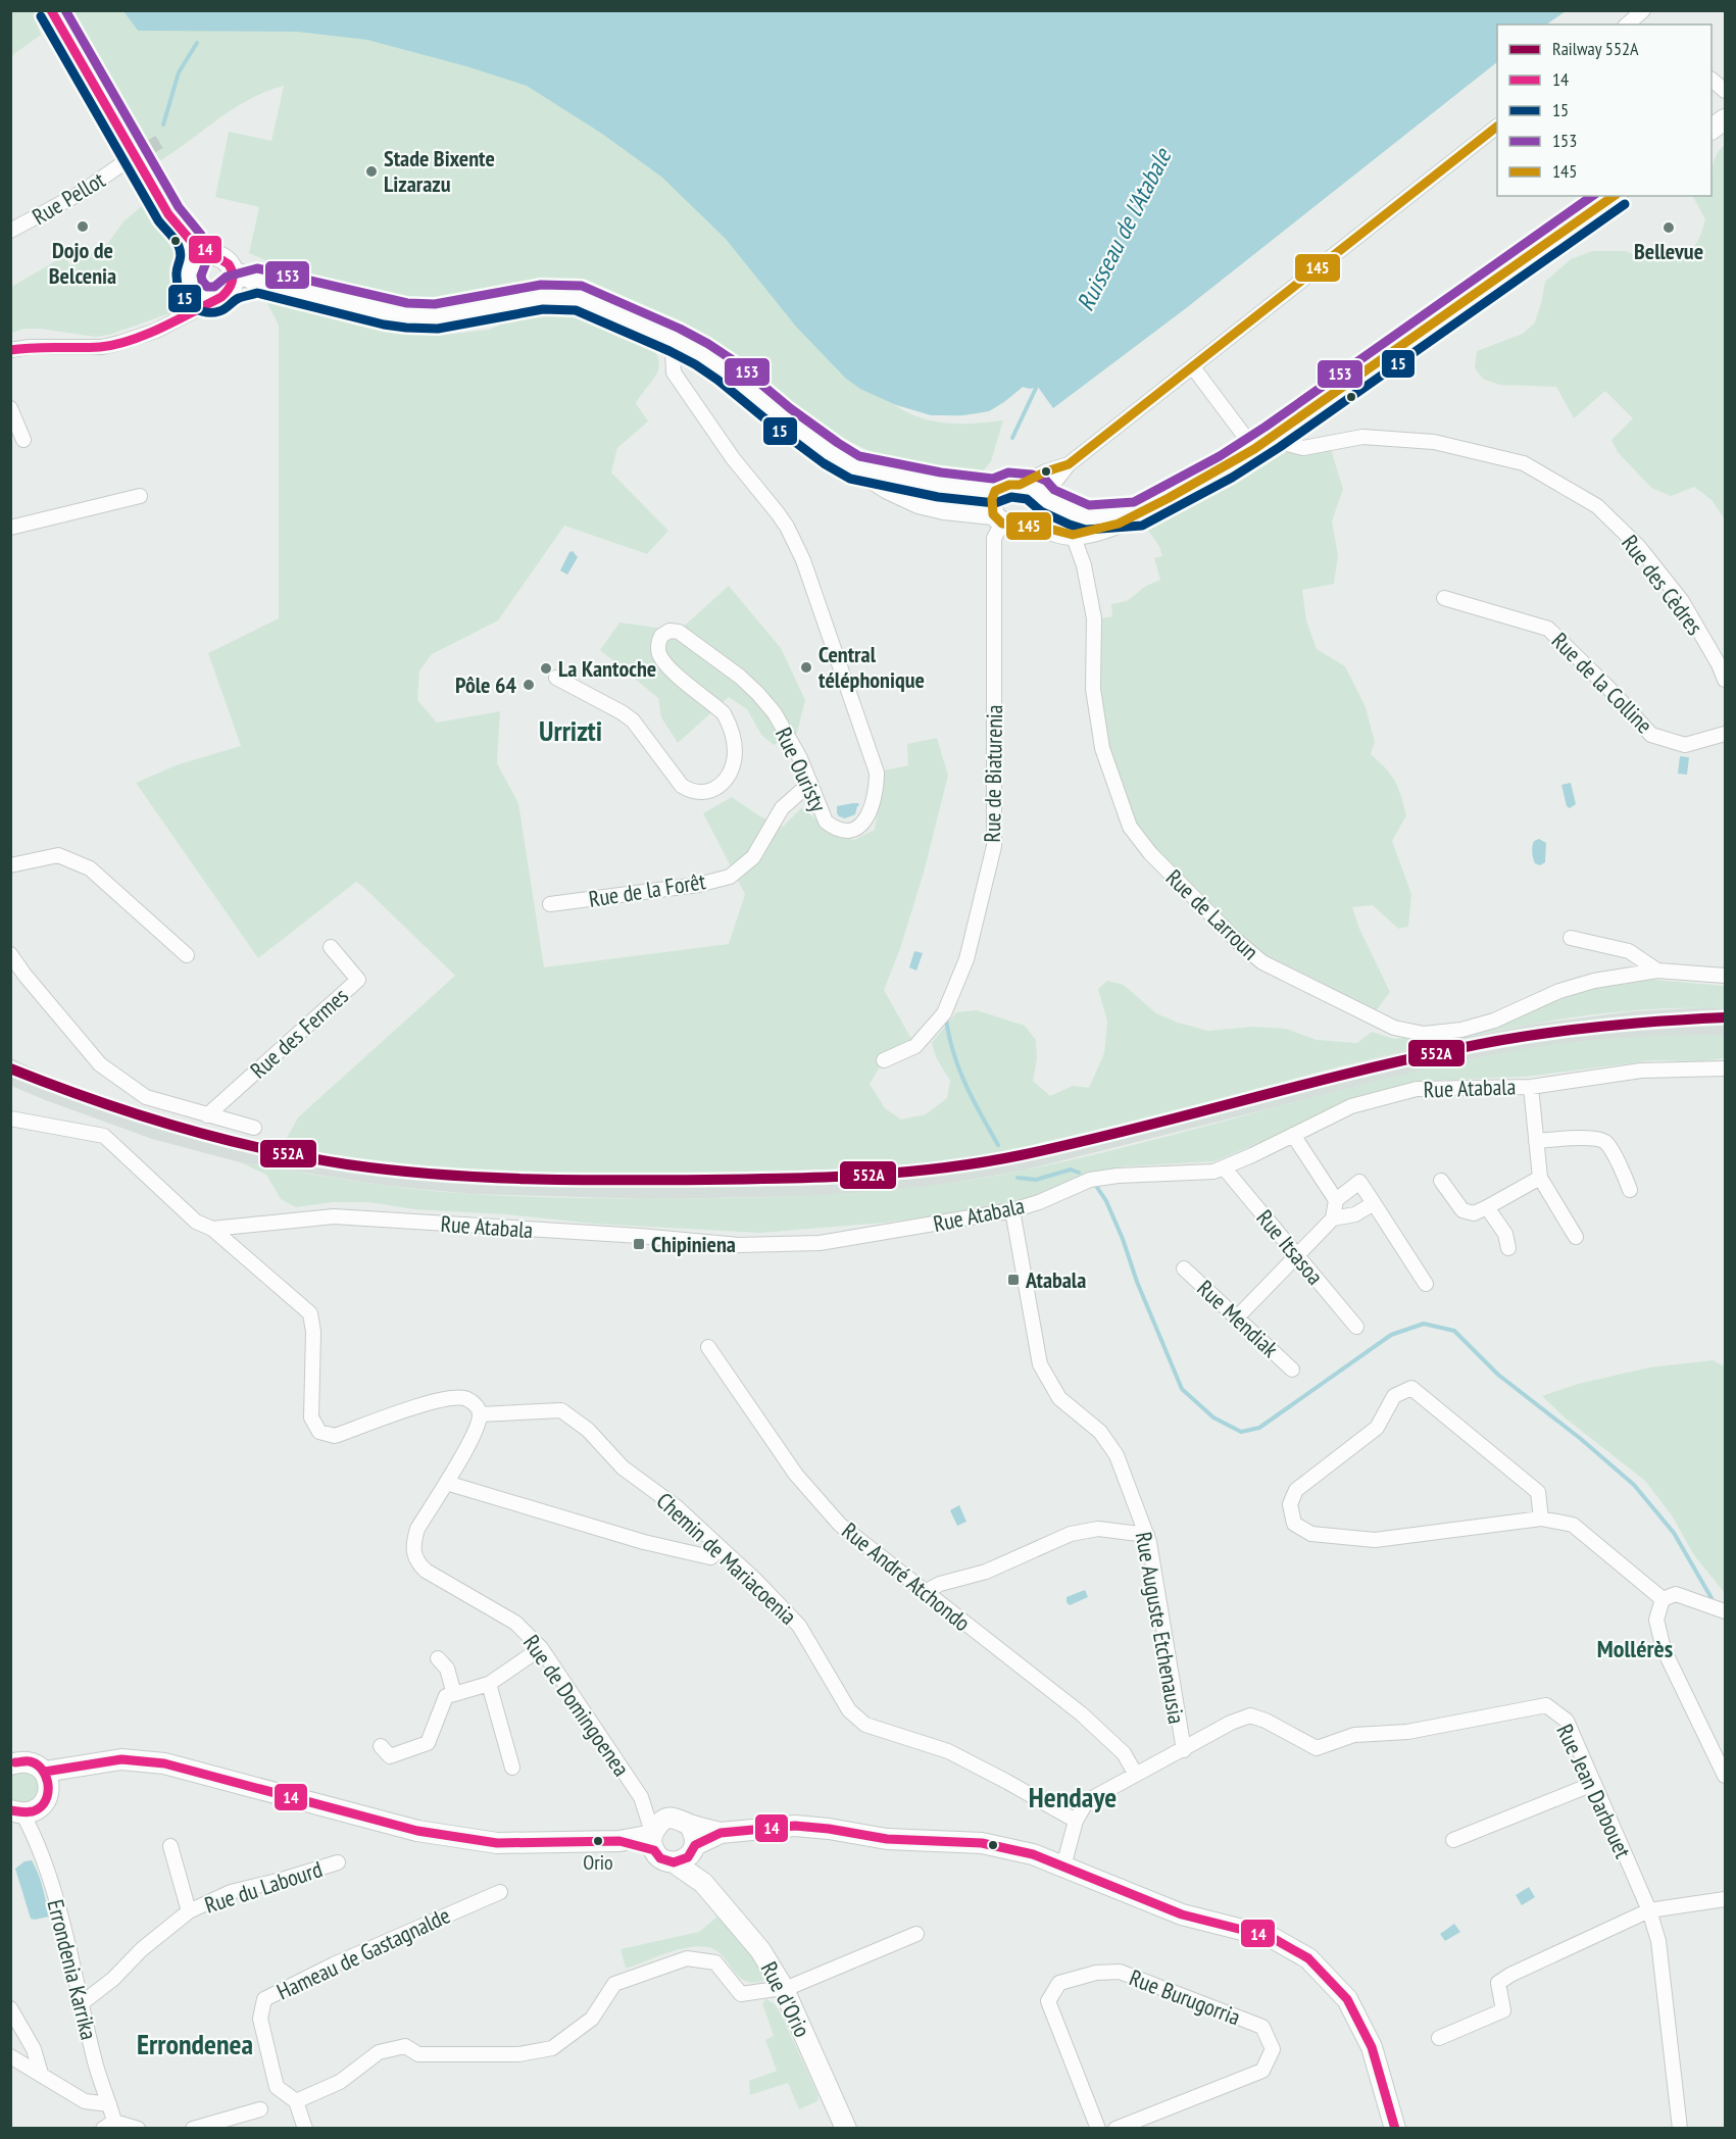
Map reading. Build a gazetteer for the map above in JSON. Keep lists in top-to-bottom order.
{
  "streets": {
    "main road": ["Rue d'Orio"],
    "street": [
      "Rue Pellot",
      "Rue des Cèdres",
      "Rue de la Colline",
      "Rue Ouristy",
      "Rue de Biaturenia",
      "Rue de la Forêt",
      "Rue de Larroun",
      "Rue des Fermes",
      "Rue Atabala",
      "Rue Itsasoa",
      "Rue Mendiak",
      "Chemin de Mariacoenia",
      "Rue André Atchondo",
      "Rue Auguste Etchenausia",
      "Rue de Domingoenea",
      "Rue Jean Darbouet",
      "Rue du Labourd",
      "Hameau de Gastagnalde",
      "Errondenia Karrika",
      "Rue Burugorria"
    ]
  },
  "crossings": [
    ["Rue Ouristy", "Rue de la Forêt"],
    ["Rue de Biaturenia", "Rue de Larroun"],
    ["Rue Atabala", "Rue Itsasoa"],
    ["Rue Atabala", "Rue Auguste Etchenausia"],
    ["Chemin de Mariacoenia", "Rue de Domingoenea"],
    ["Rue Auguste Etchenausia", "Rue Jean Darbouet"],
    ["Rue de Domingoenea", "Rue d'Orio"],
    ["Rue du Labourd", "Errondenia Karrika"]
  ],
  "districts": [
    "Urrizti",
    "Mollérès",
    "Hendaye",
    "Errondenea"
  ],
  "water": ["Ruisseau de l'Atabale"],
  "places": {
    "other": [
      "Stade Bixente Lizarazu",
      "Dojo de Belcenia",
      "Bellevue",
      "Central téléphonique",
      "La Kantoche",
      "Pôle 64",
      "Orio"
    ],
    "transit": ["Chipiniena", "Atabala"]
  },
  "lines": [
    "transit line 14",
    "transit line 153",
    "transit line 15",
    "transit line 145",
    "rail line 552A"
  ],
  "legend": [
    "Railway 552A",
    "14",
    "15",
    "153",
    "145"
  ]
}
